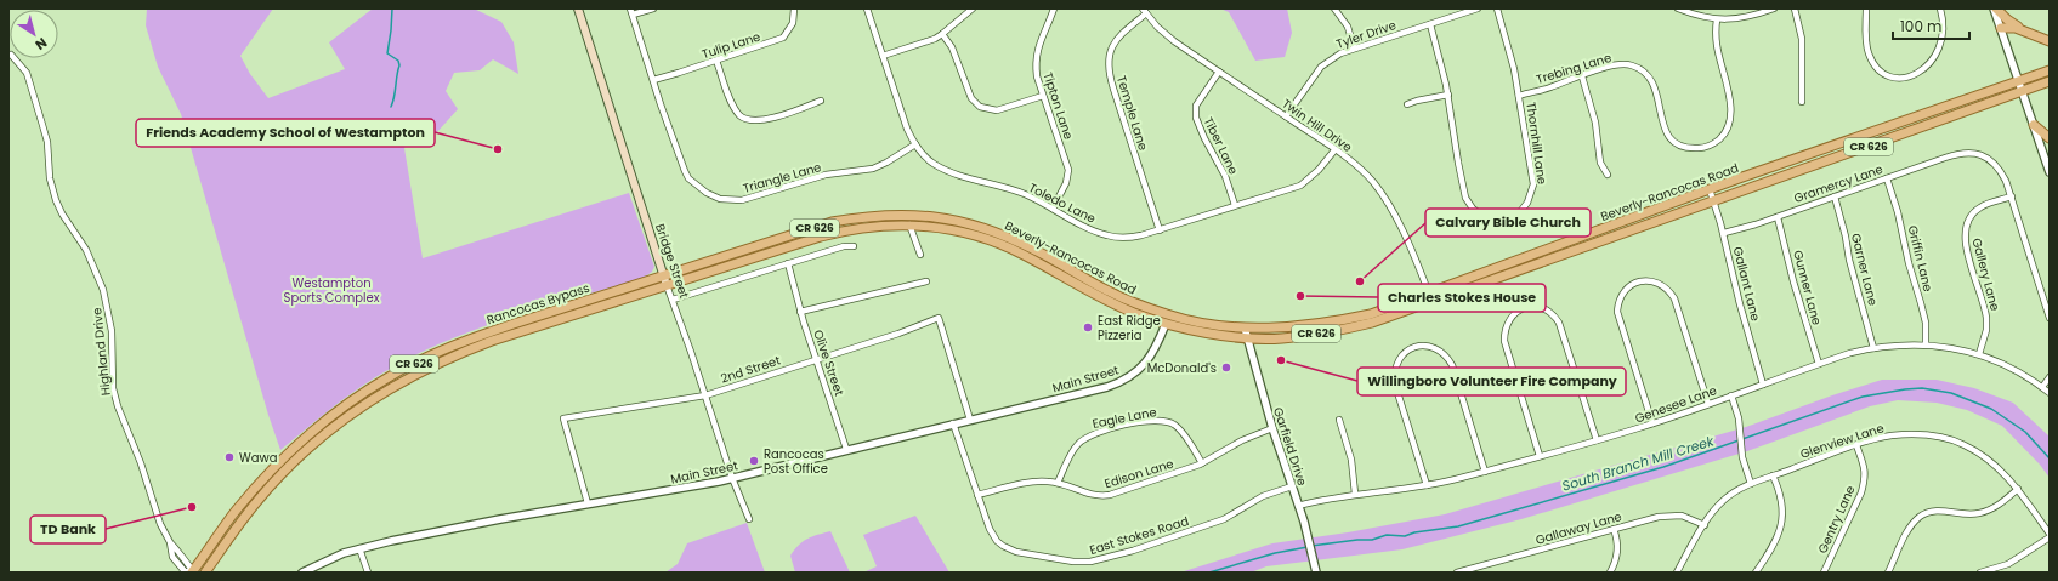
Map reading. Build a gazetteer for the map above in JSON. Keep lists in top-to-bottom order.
{
  "streets": {
    "main road": [
      "CR 626",
      "Beverly-Rancocas Road",
      "Bridge Street",
      "Rancocas Bypass"
    ],
    "street": [
      "Tyler Drive",
      "Tulip Lane",
      "Trebing Lane",
      "Tipton Lane",
      "Temple Lane",
      "Twin Hill Drive",
      "Thornhill Lane",
      "Tiber Lane",
      "Triangle Lane",
      "Gramercy Lane",
      "Toledo Lane",
      "Griffin Lane",
      "Garner Lane",
      "Gallery Lane",
      "Gallant Lane",
      "Gunner Lane",
      "Highland Drive",
      "Olive Street",
      "2nd Street",
      "Main Street",
      "Genesee Lane",
      "Eagle Lane",
      "Glenview Lane",
      "Garfield Drive",
      "Edison Lane",
      "Gentry Lane",
      "Gallaway Lane",
      "East Stokes Road"
    ]
  },
  "crossings": [
    ["Tyler Drive", "Twin Hill Drive"],
    ["Tyler Drive", "Thornhill Lane"],
    ["Tulip Lane", "Triangle Lane"],
    ["Trebing Lane", "Thornhill Lane"],
    ["Tipton Lane", "Toledo Lane"],
    ["Temple Lane", "Twin Hill Drive"],
    ["Temple Lane", "Toledo Lane"],
    ["Twin Hill Drive", "Tiber Lane"],
    ["Twin Hill Drive", "Beverly-Rancocas Road"],
    ["Twin Hill Drive", "Toledo Lane"],
    ["Tiber Lane", "Toledo Lane"],
    ["Triangle Lane", "Toledo Lane"],
    ["Gramercy Lane", "Griffin Lane"],
    ["Gramercy Lane", "Garner Lane"],
    ["Gramercy Lane", "Gallery Lane"],
    ["Gramercy Lane", "Gallant Lane"],
    ["Gramercy Lane", "Gunner Lane"],
    ["Beverly-Rancocas Road", "Gallant Lane"],
    ["Beverly-Rancocas Road", "Rancocas Bypass"],
    ["Beverly-Rancocas Road", "Main Street"],
    ["Beverly-Rancocas Road", "Garfield Drive"],
    ["Griffin Lane", "Genesee Lane"],
    ["Bridge Street", "Rancocas Bypass"],
    ["Bridge Street", "2nd Street"],
    ["Bridge Street", "Main Street"],
    ["Garner Lane", "Genesee Lane"],
    ["Gallery Lane", "Genesee Lane"],
    ["Gallant Lane", "Genesee Lane"],
    ["Gunner Lane", "Genesee Lane"],
    ["Rancocas Bypass", "Highland Drive"],
    ["Olive Street", "2nd Street"],
    ["Olive Street", "Main Street"],
    ["2nd Street", "Main Street"],
    ["Main Street", "East Stokes Road"],
    ["Genesee Lane", "Garfield Drive"],
    ["Eagle Lane", "Edison Lane"],
    ["Glenview Lane", "Gentry Lane"],
    ["Glenview Lane", "Gallaway Lane"],
    ["Garfield Drive", "Edison Lane"],
    ["Garfield Drive", "East Stokes Road"],
    ["Edison Lane", "East Stokes Road"]
  ],
  "water": ["South Branch Mill Creek"],
  "parks": ["Westampton Sports Complex"],
  "places": [
    "Friends Academy School of Westampton",
    "Calvary Bible Church",
    "Charles Stokes House",
    "East Ridge Pizzeria",
    "Willingboro Volunteer Fire Company",
    "McDonald's",
    "Wawa",
    "Rancocas Post Office",
    "TD Bank"
  ],
  "scale_bar": "100 m",
  "north": "bottom right"
}
